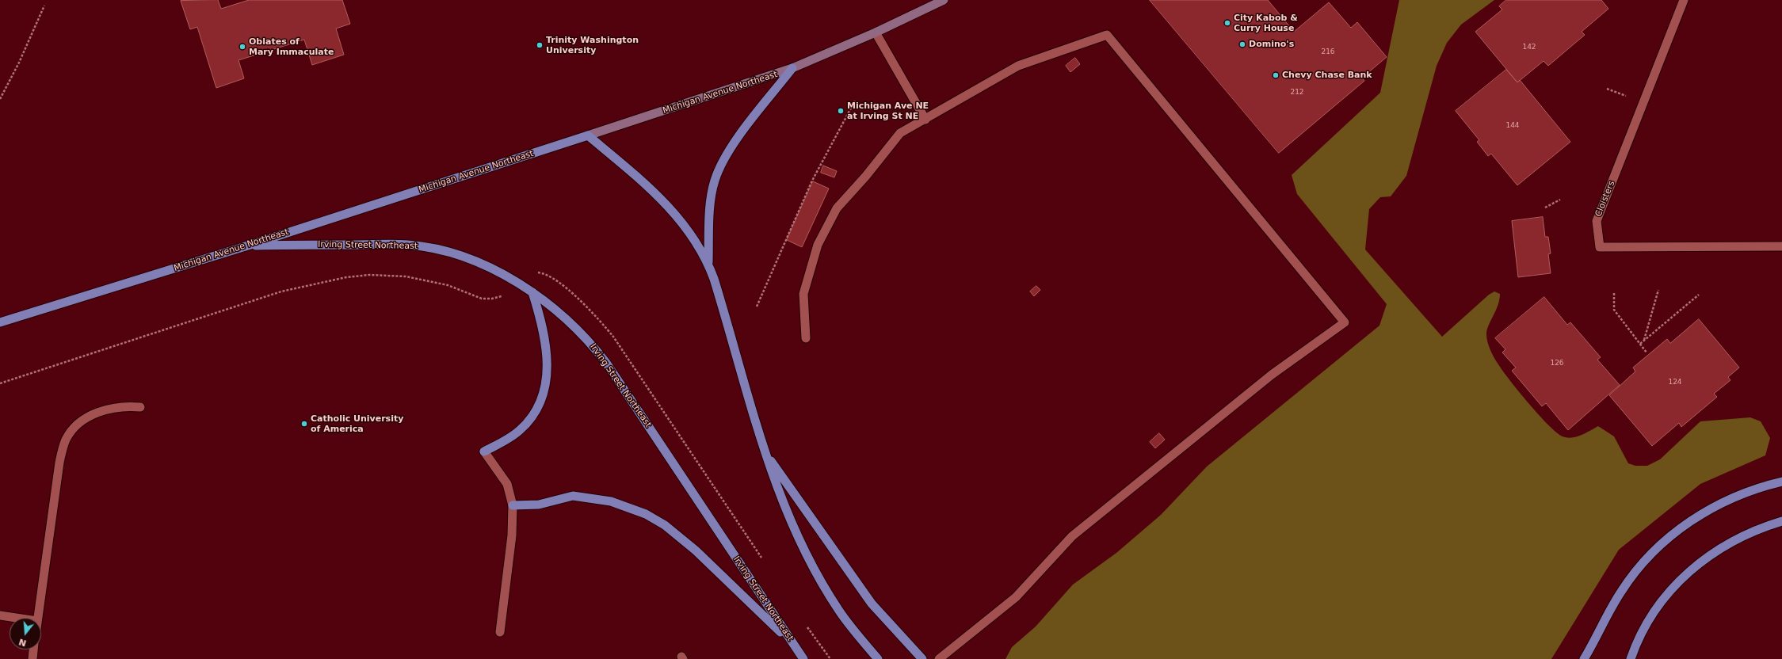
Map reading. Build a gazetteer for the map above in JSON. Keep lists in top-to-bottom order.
{
  "streets": {
    "main road": ["Michigan Avenue Northeast", "Irving Street Northeast"],
    "street": ["Cloisters"]
  },
  "crossings": [
    ["Michigan Avenue Northeast", "Irving Street Northeast"]
  ],
  "places": [
    "City Kabob & Curry House",
    "Domino's",
    "Trinity Washington University",
    "Oblates of Mary Immaculate",
    "Chevy Chase Bank",
    "Michigan Ave NE at Irving St NE",
    "Catholic University of America"
  ],
  "house_numbers": [
    "142",
    "216",
    "212",
    "144",
    "126",
    "124"
  ],
  "north": "bottom"
}
